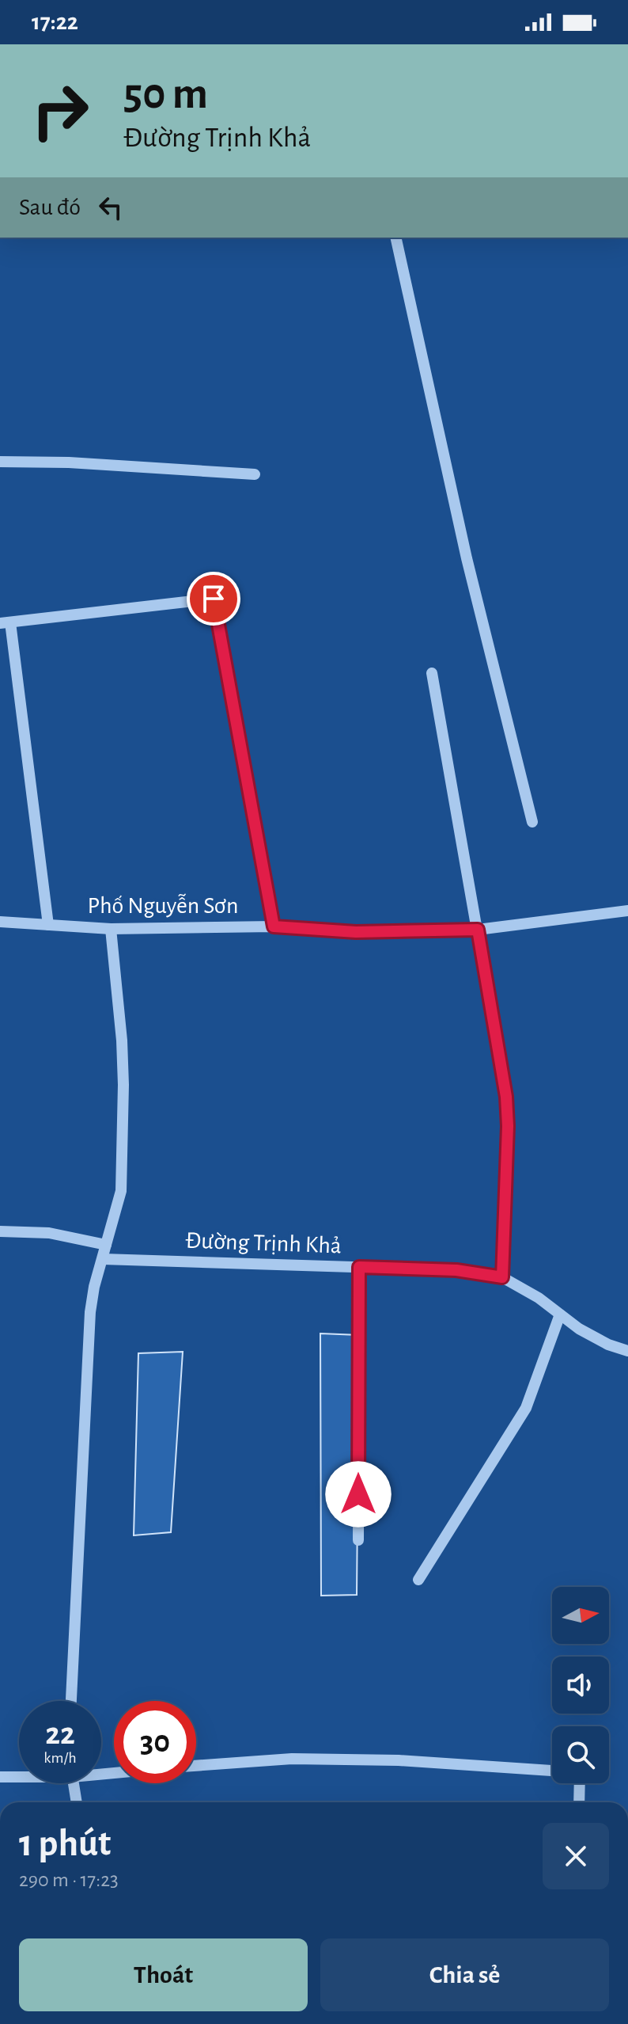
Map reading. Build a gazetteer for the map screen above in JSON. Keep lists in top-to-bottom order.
{
  "streets": {
    "street": ["Phố Nguyễn Sơn", "Đường Trịnh Khả"]
  },
  "north": "right",
  "page": {
    "status": "17:22",
    "turn": ["50 m", "Đường Trịnh Khả"],
    "then": "Sau đó",
    "speed": "22 km/h",
    "limit": "30",
    "heading": ["1 phút", "290 m · 17:23"],
    "buttons": ["Thoát", "Chia sẻ"]
  }
}
